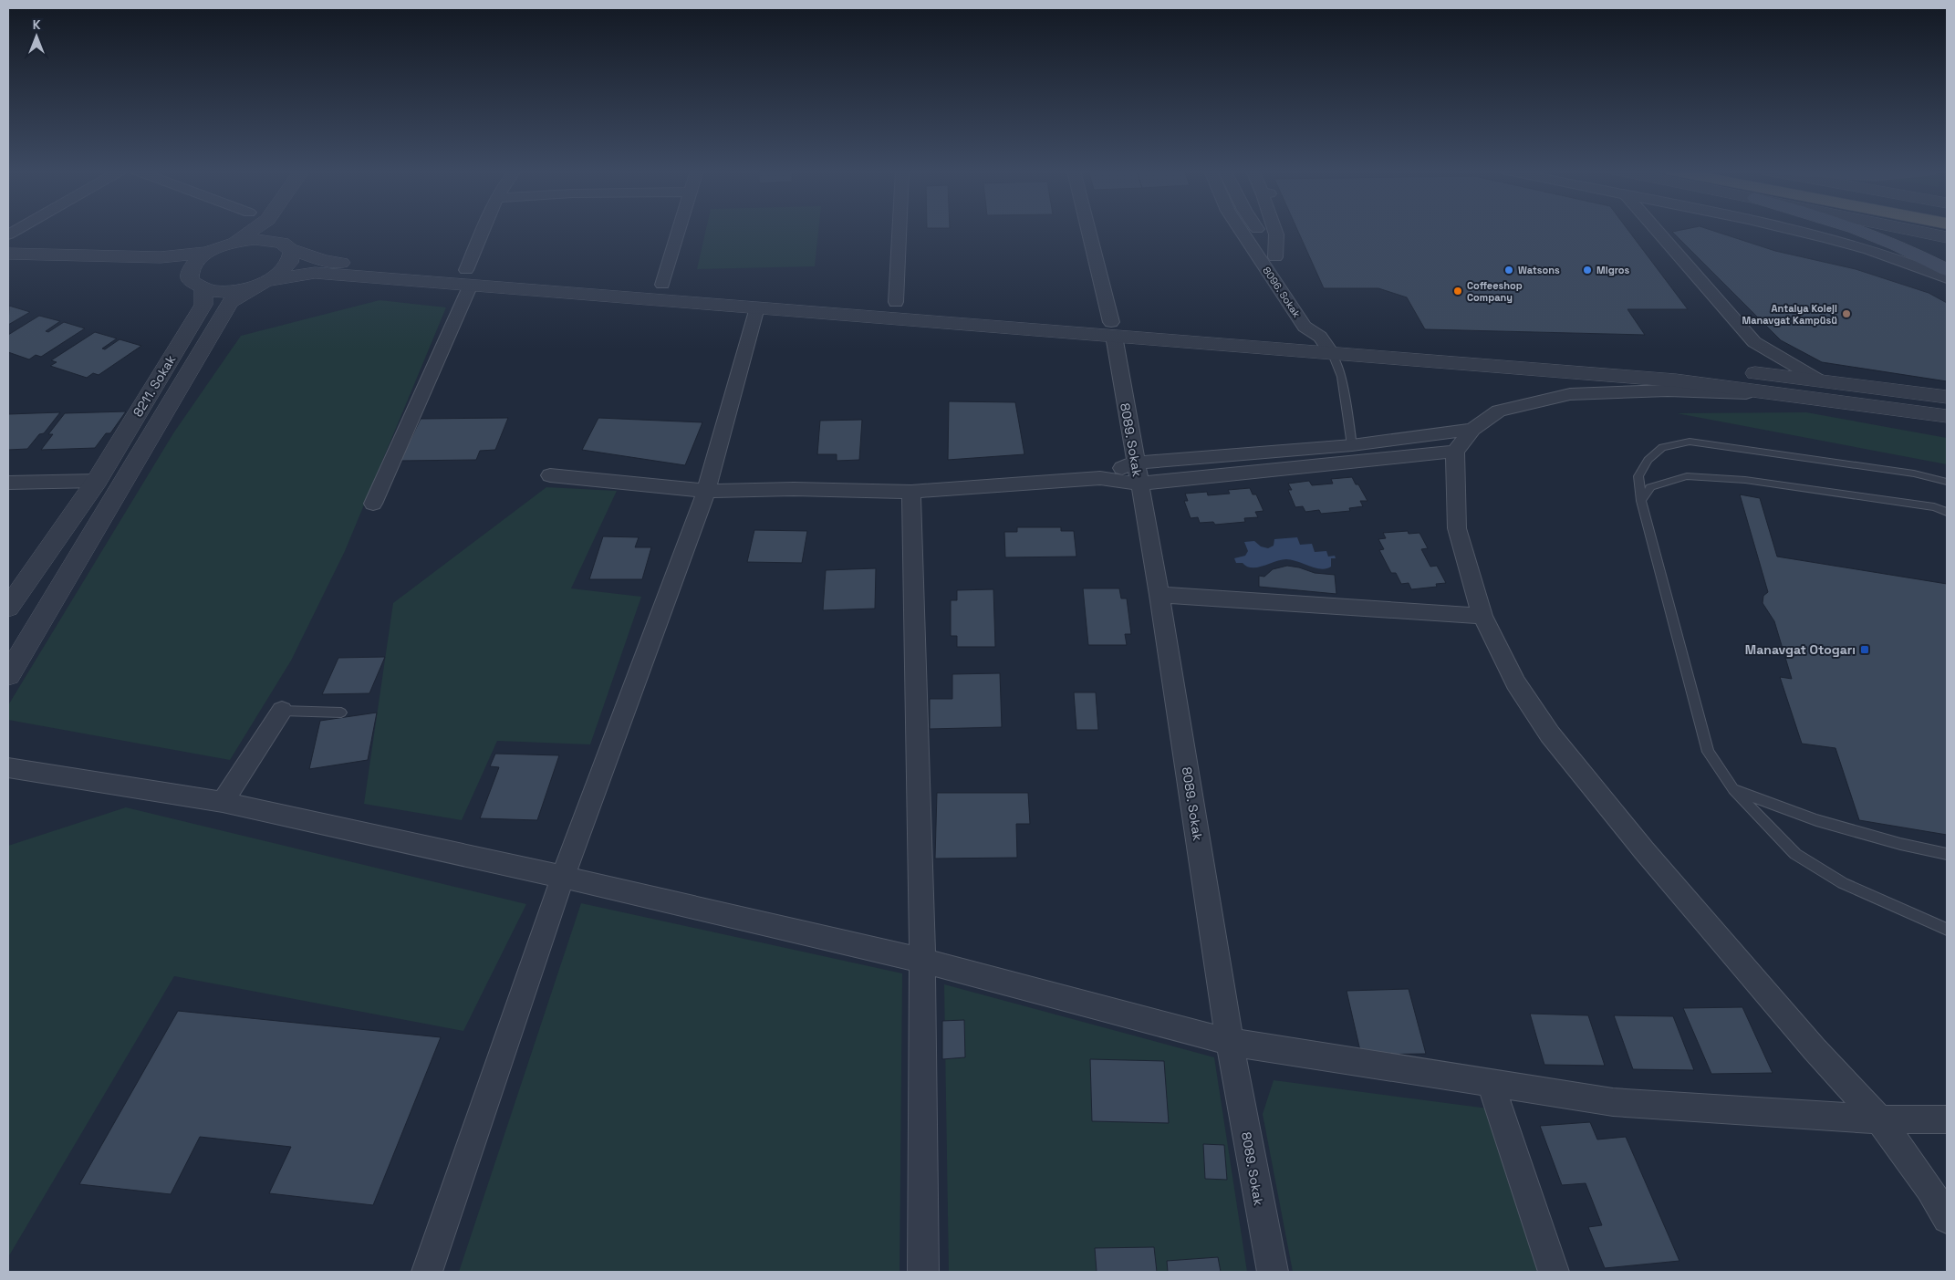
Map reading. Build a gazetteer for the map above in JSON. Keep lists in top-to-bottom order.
{
  "streets": {
    "street": ["8096. Sokak", "8211. Sokak", "8089. Sokak"]
  },
  "places": {
    "other": [
      "Watsons",
      "Migros",
      "Coffeeshop Company",
      "Antalya Koleji Manavgat Kampüsü"
    ],
    "transit": ["Manavgat Otogarı"]
  },
  "north": "top"
}
